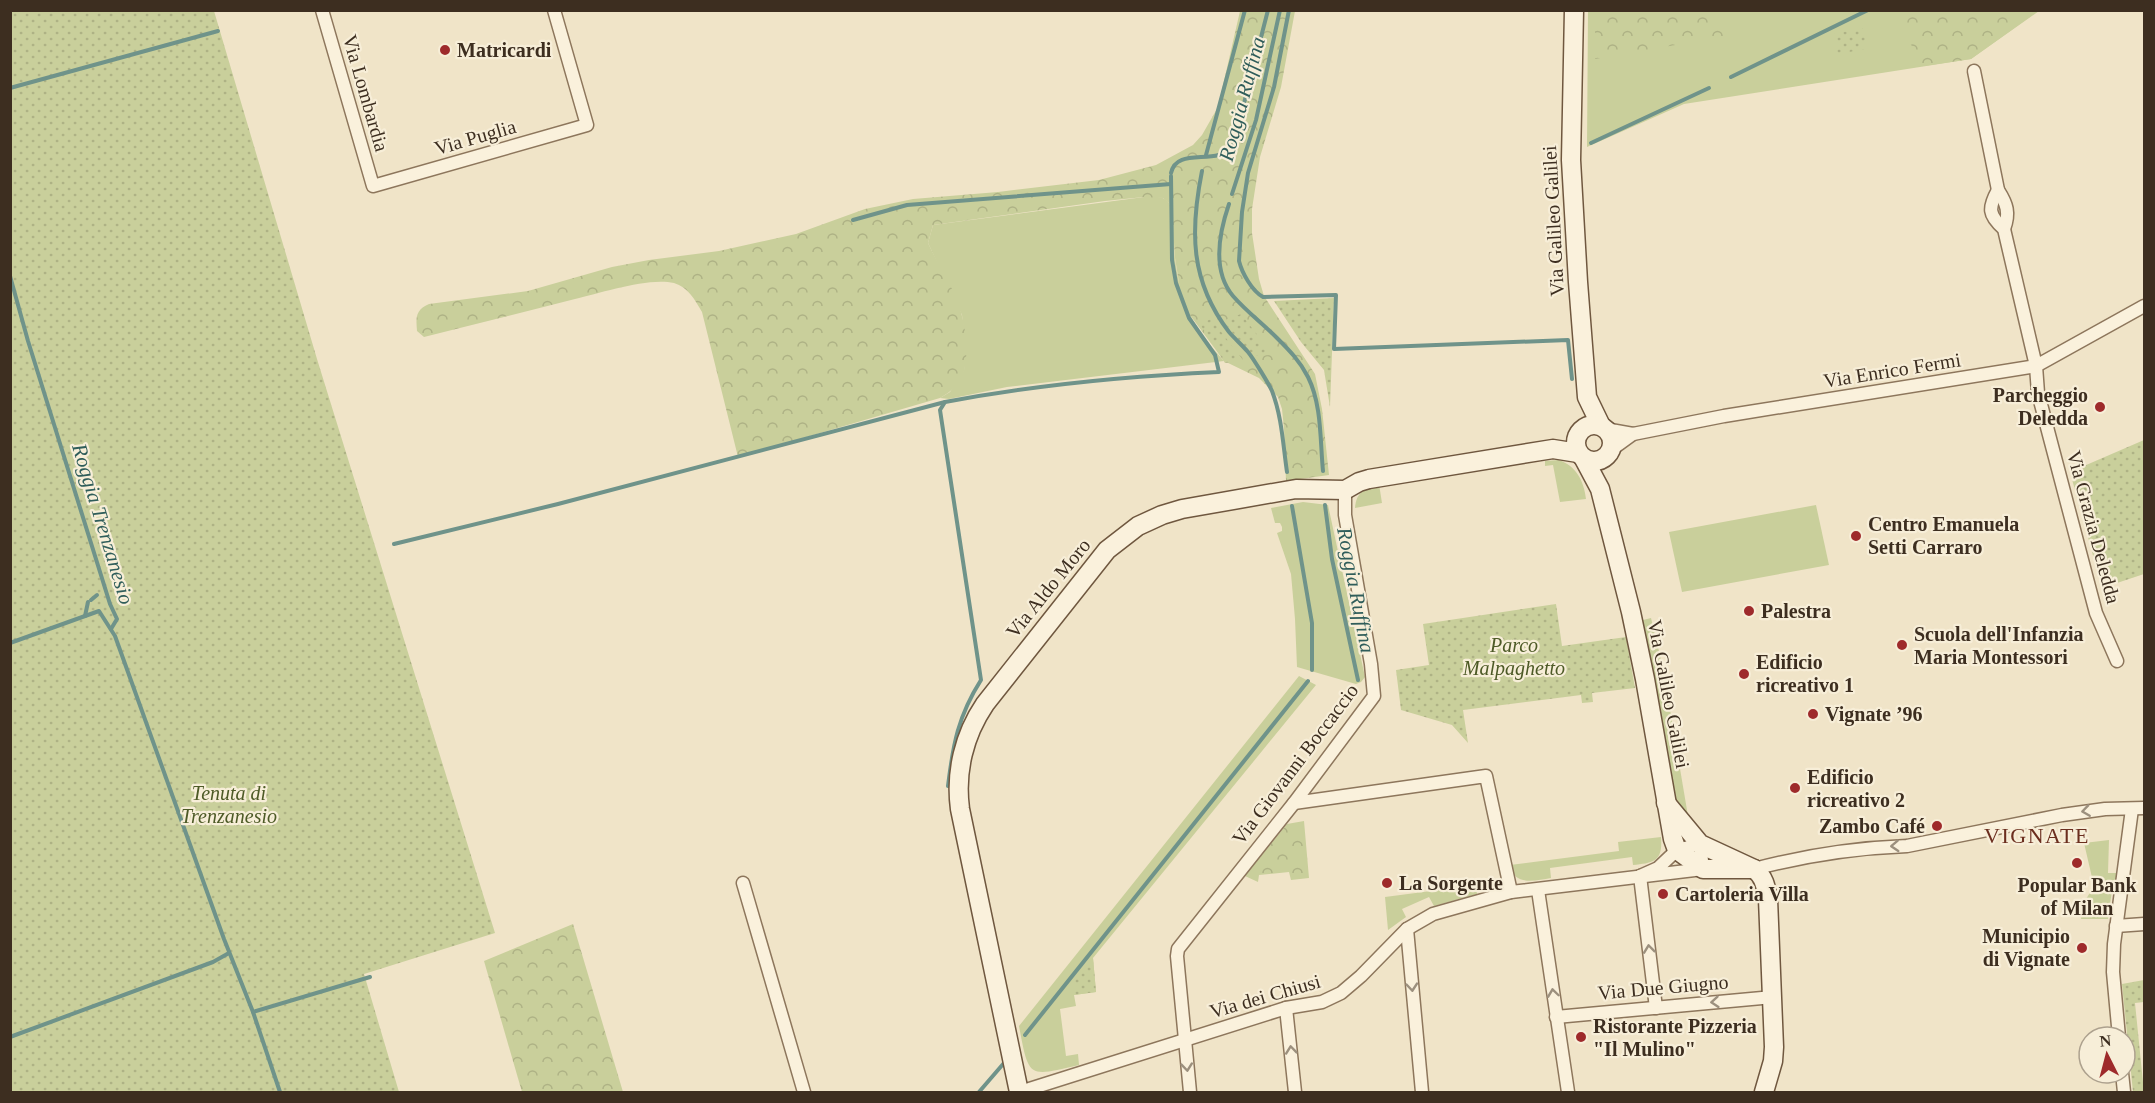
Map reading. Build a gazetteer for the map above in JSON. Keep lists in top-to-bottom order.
{
  "streets": {
    "street": [
      "Via Lombardia",
      "Via Puglia",
      "Via Galileo Galilei",
      "Via Enrico Fermi",
      "Via Grazia Deledda",
      "Via Aldo Moro",
      "Via Giovanni Boccaccio",
      "Via Due Giugno",
      "Via dei Chiusi"
    ]
  },
  "crossings": [
    ["Via Lombardia", "Via Puglia"],
    ["Via Galileo Galilei", "Via Aldo Moro"],
    ["Via Galileo Galilei", "Via dei Chiusi"],
    ["Via Enrico Fermi", "Via Grazia Deledda"],
    ["Via Aldo Moro", "Via Giovanni Boccaccio"],
    ["Via Aldo Moro", "Via dei Chiusi"],
    ["Via Giovanni Boccaccio", "Via dei Chiusi"]
  ],
  "one_way": ["Via Due Giugno"],
  "districts": ["VIGNATE"],
  "water": ["Roggia Ruffina", "Roggia Trenzanesio"],
  "parks": ["Parco Malpaghetto", "Tenuta di Trenzanesio"],
  "places": [
    "Matricardi",
    "Parcheggio Deledda",
    "Centro Emanuela Setti Carraro",
    "Palestra",
    "Scuola dell'Infanzia Maria Montessori",
    "Edificio ricreativo 1",
    "Vignate ’96",
    "Edificio ricreativo 2",
    "Zambo Café",
    "Popular Bank of Milan",
    "La Sorgente",
    "Cartoleria Villa",
    "Municipio di Vignate",
    "Ristorante Pizzeria \"Il Mulino\""
  ],
  "north": "top"
}
